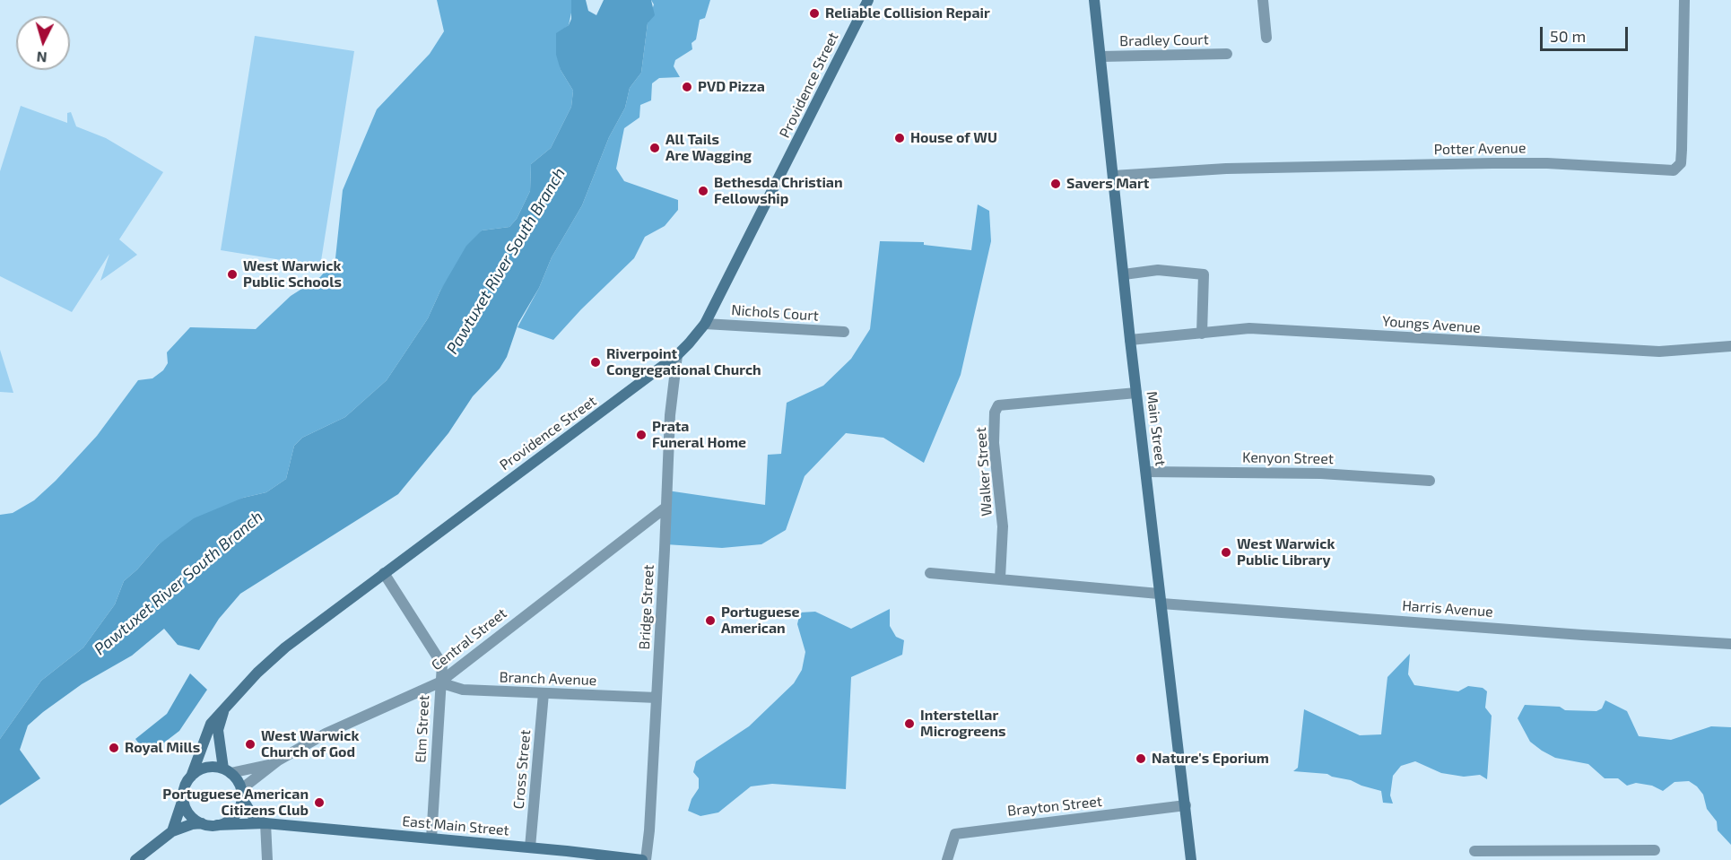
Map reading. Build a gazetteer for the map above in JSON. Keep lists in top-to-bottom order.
{
  "streets": {
    "main road": ["Providence Street", "Main Street", "East Main Street"],
    "street": [
      "Bradley Court",
      "Potter Avenue",
      "Nichols Court",
      "Youngs Avenue",
      "Kenyon Street",
      "Walker Street",
      "Bridge Street",
      "Harris Avenue",
      "Central Street",
      "Branch Avenue",
      "Elm Street",
      "Cross Street",
      "Brayton Street"
    ]
  },
  "crossings": [
    ["Bradley Court", "Main Street"],
    ["Providence Street", "Nichols Court"],
    ["Providence Street", "Bridge Street"],
    ["Providence Street", "Elm Street"],
    ["Providence Street", "East Main Street"],
    ["Potter Avenue", "Main Street"],
    ["Youngs Avenue", "Main Street"],
    ["Main Street", "Kenyon Street"],
    ["Main Street", "Walker Street"],
    ["Main Street", "Harris Avenue"],
    ["Main Street", "Brayton Street"],
    ["Bridge Street", "Central Street"],
    ["Bridge Street", "Branch Avenue"],
    ["Bridge Street", "East Main Street"],
    ["Central Street", "Branch Avenue"],
    ["Central Street", "Elm Street"],
    ["Branch Avenue", "Elm Street"],
    ["Branch Avenue", "Cross Street"],
    ["Elm Street", "East Main Street"],
    ["Cross Street", "East Main Street"]
  ],
  "water": ["Pawtuxet River South Branch"],
  "places": [
    "Reliable Collision Repair",
    "PVD Pizza",
    "House of WU",
    "All Tails Are Wagging",
    "Savers Mart",
    "Bethesda Christian Fellowship",
    "West Warwick Public Schools",
    "Riverpoint Congregational Church",
    "Prata Funeral Home",
    "West Warwick Public Library",
    "Portuguese American",
    "Interstellar Microgreens",
    "West Warwick Church of God",
    "Royal Mills",
    "Nature's Eporium",
    "Portuguese American Citizens Club"
  ],
  "scale_bar": "50 m",
  "north": "bottom"
}
